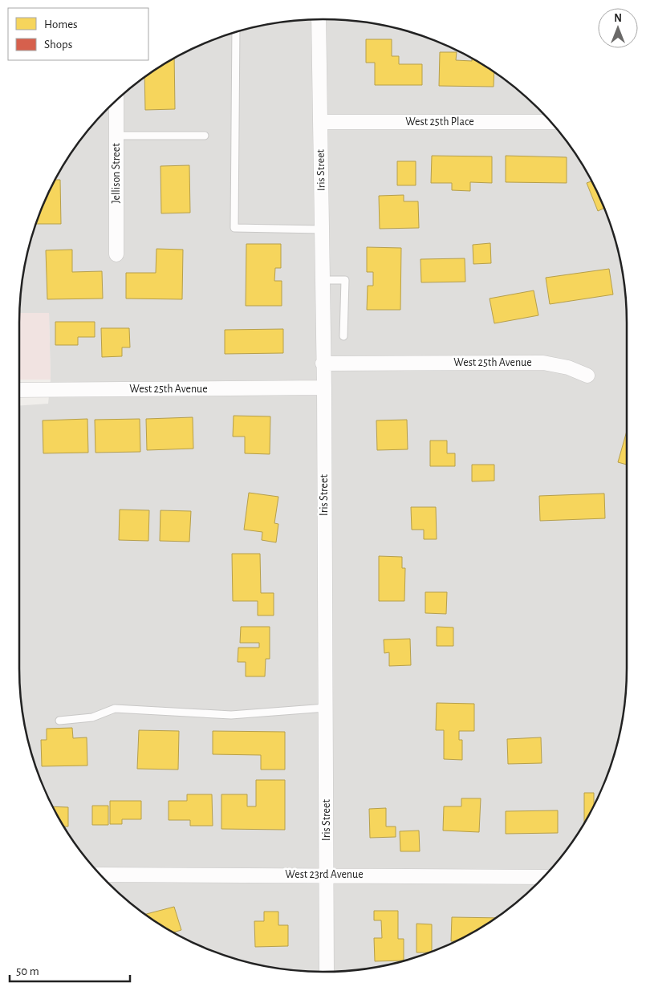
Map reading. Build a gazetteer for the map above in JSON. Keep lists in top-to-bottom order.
{
  "streets": {
    "street": [
      "West 25th Place",
      "Iris Street",
      "Jellison Street",
      "West 25th Avenue",
      "West 23rd Avenue"
    ]
  },
  "crossings": [
    ["West 25th Place", "Iris Street"],
    ["Iris Street", "West 25th Avenue"],
    ["Iris Street", "West 23rd Avenue"]
  ],
  "legend": ["Homes", "Shops"],
  "scale_bar": "50 m",
  "north": "top"
}
